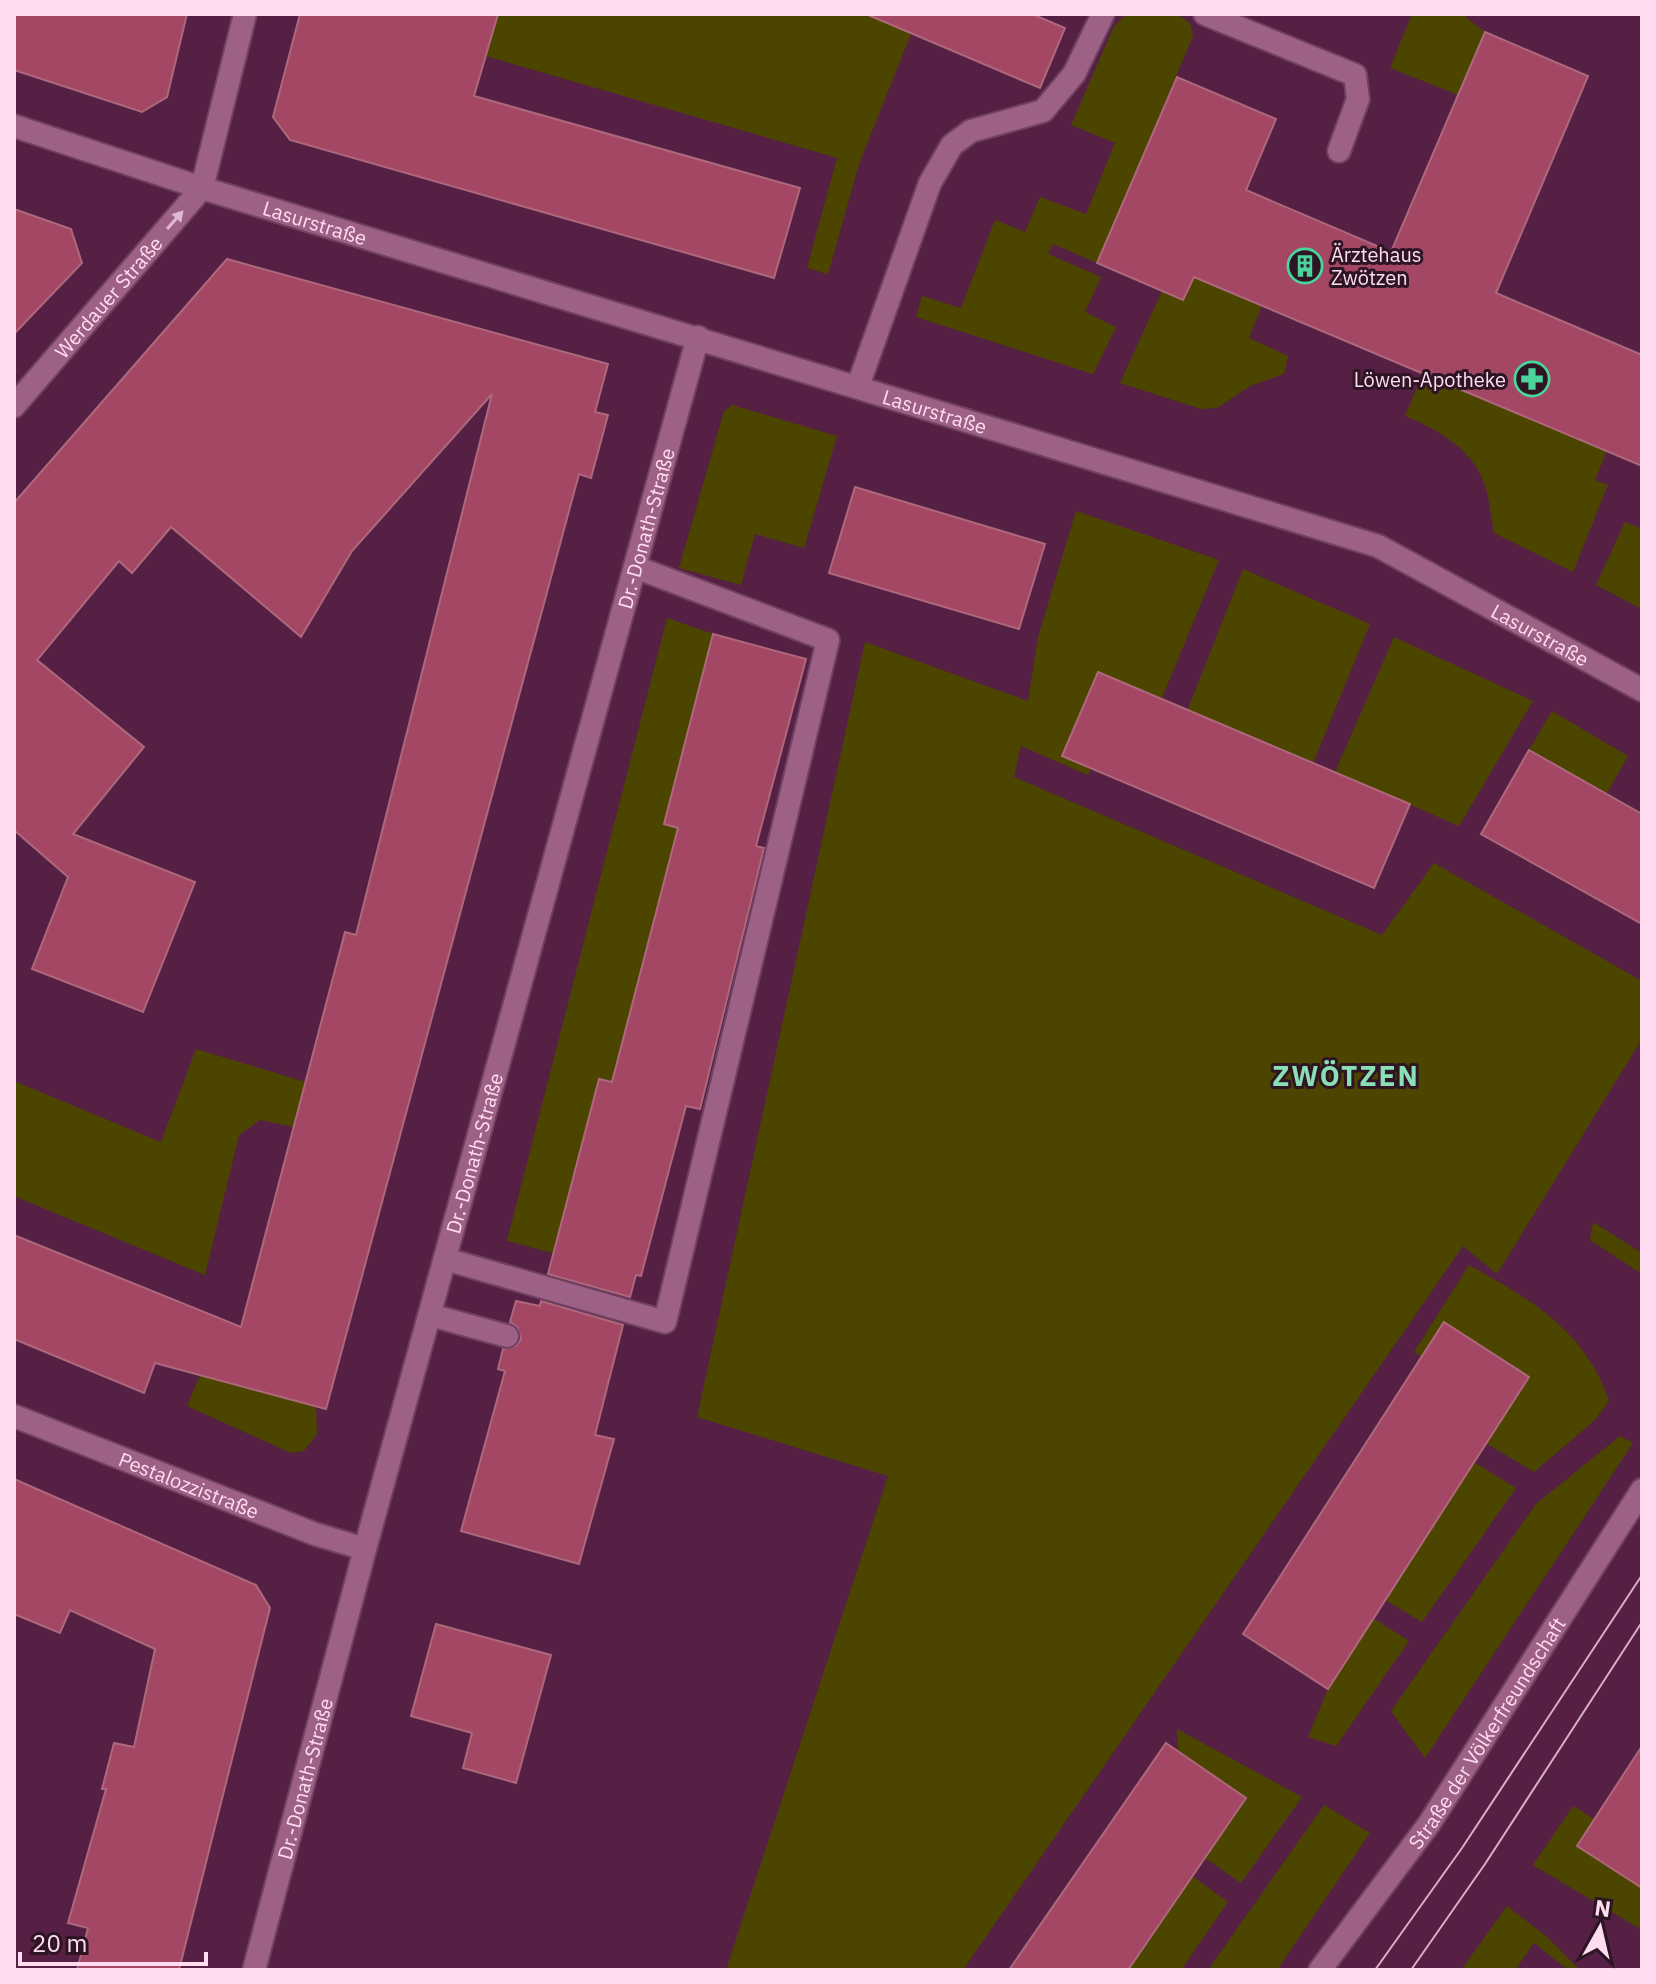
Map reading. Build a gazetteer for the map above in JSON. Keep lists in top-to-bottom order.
{
  "streets": {
    "street": [
      "Lasurstraße",
      "Werdauer Straße",
      "Dr.-Donath-Straße",
      "Pestalozzistraße",
      "Straße der Völkerfreundschaft"
    ]
  },
  "crossings": [
    ["Lasurstraße", "Werdauer Straße"],
    ["Lasurstraße", "Dr.-Donath-Straße"],
    ["Dr.-Donath-Straße", "Pestalozzistraße"]
  ],
  "one_way": ["Werdauer Straße"],
  "districts": ["ZWÖTZEN"],
  "places": {
    "building": ["Ärztehaus Zwötzen"],
    "pharmacy": ["Löwen-Apotheke"]
  },
  "scale_bar": "20 m",
  "north": "top"
}
